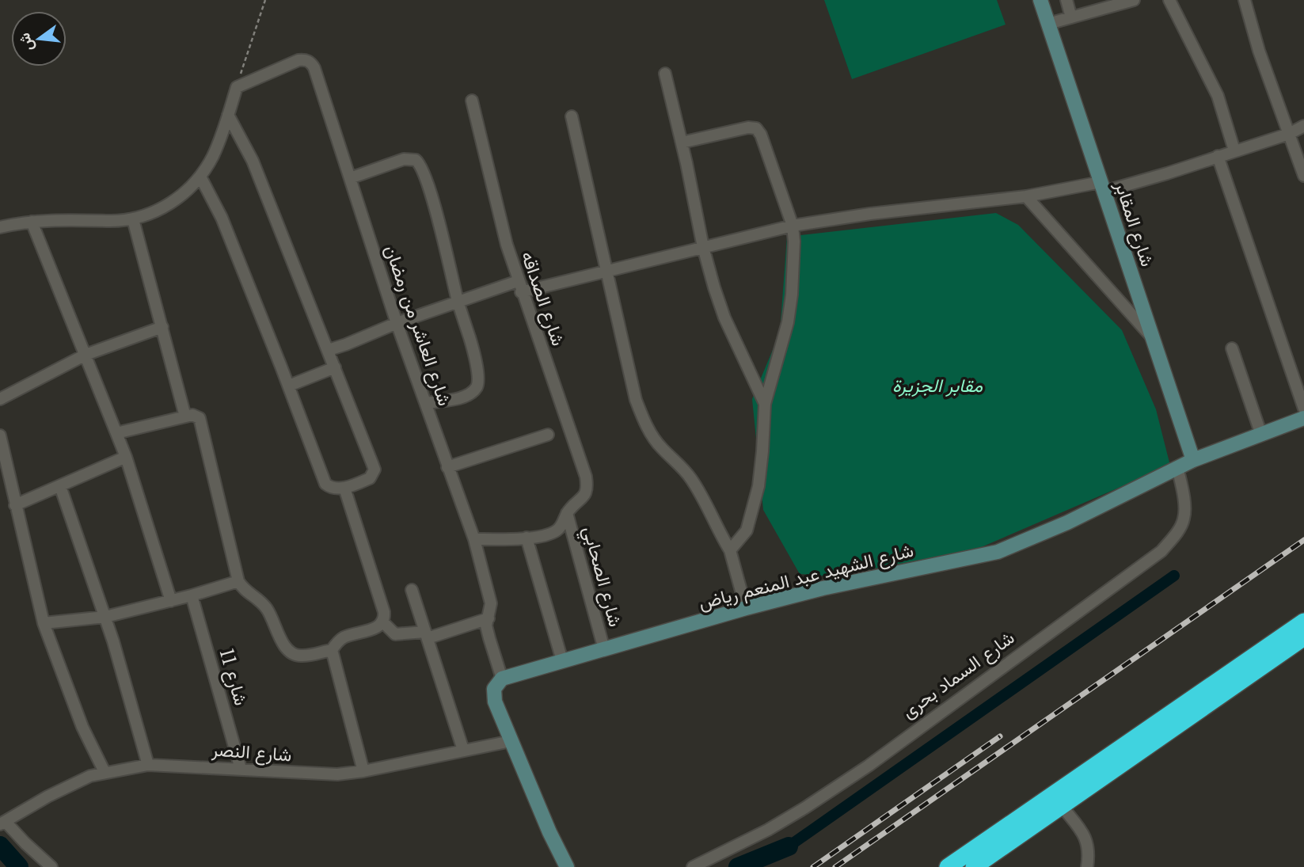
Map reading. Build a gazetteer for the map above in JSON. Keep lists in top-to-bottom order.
{
  "streets": {
    "street": [
      "شارع المقابر",
      "شارع الصداقه",
      "شارع العاشر من رمضان",
      "شارع الصحابي",
      "شارع الشهيد عبد المنعم رياض",
      "شارع السماد بحرى",
      "شارع 11",
      "شارع النصر"
    ]
  },
  "crossings": [
    ["شارع المقابر", "شارع الشهيد عبد المنعم رياض"],
    ["شارع الصداقه", "شارع الصحابي"],
    ["شارع العاشر من رمضان", "شارع الشهيد عبد المنعم رياض"],
    ["شارع الصحابي", "شارع الشهيد عبد المنعم رياض"],
    ["شارع الشهيد عبد المنعم رياض", "شارع السماد بحرى"],
    ["شارع 11", "شارع النصر"]
  ],
  "parks": ["مقابر الجزيرة"],
  "north": "left"
}
